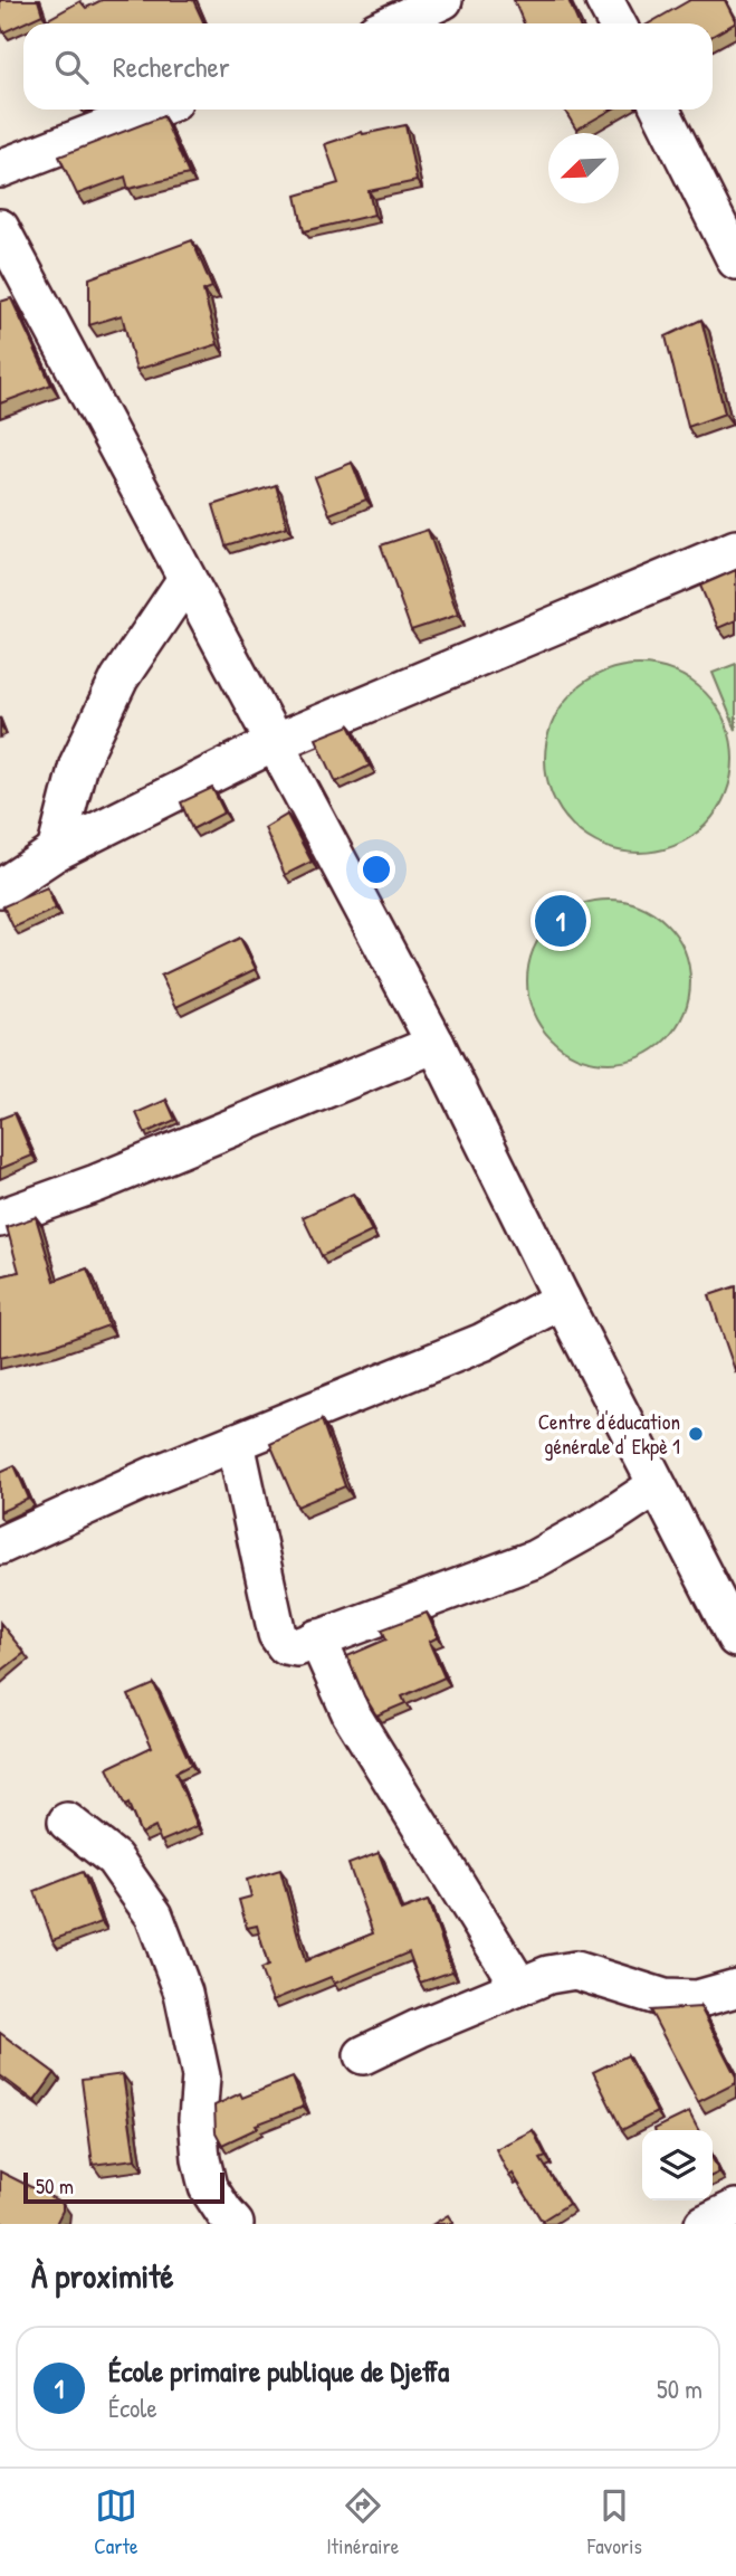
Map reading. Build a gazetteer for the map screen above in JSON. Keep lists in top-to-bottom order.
{
  "places": ["Centre d'éducation générale d' Ekpè 1"],
  "scale_bar": "50 m",
  "north": "bottom left",
  "page": {
    "search": "Rechercher",
    "pins": "1",
    "scale": "50 m",
    "heading": "À proximité",
    "list": [
      {
        "mark": "1",
        "name": "École primaire publique de Djeffa",
        "note": "École",
        "value": "50 m"
      }
    ],
    "nav": ["Carte", "Itinéraire", "Favoris"]
  }
}
